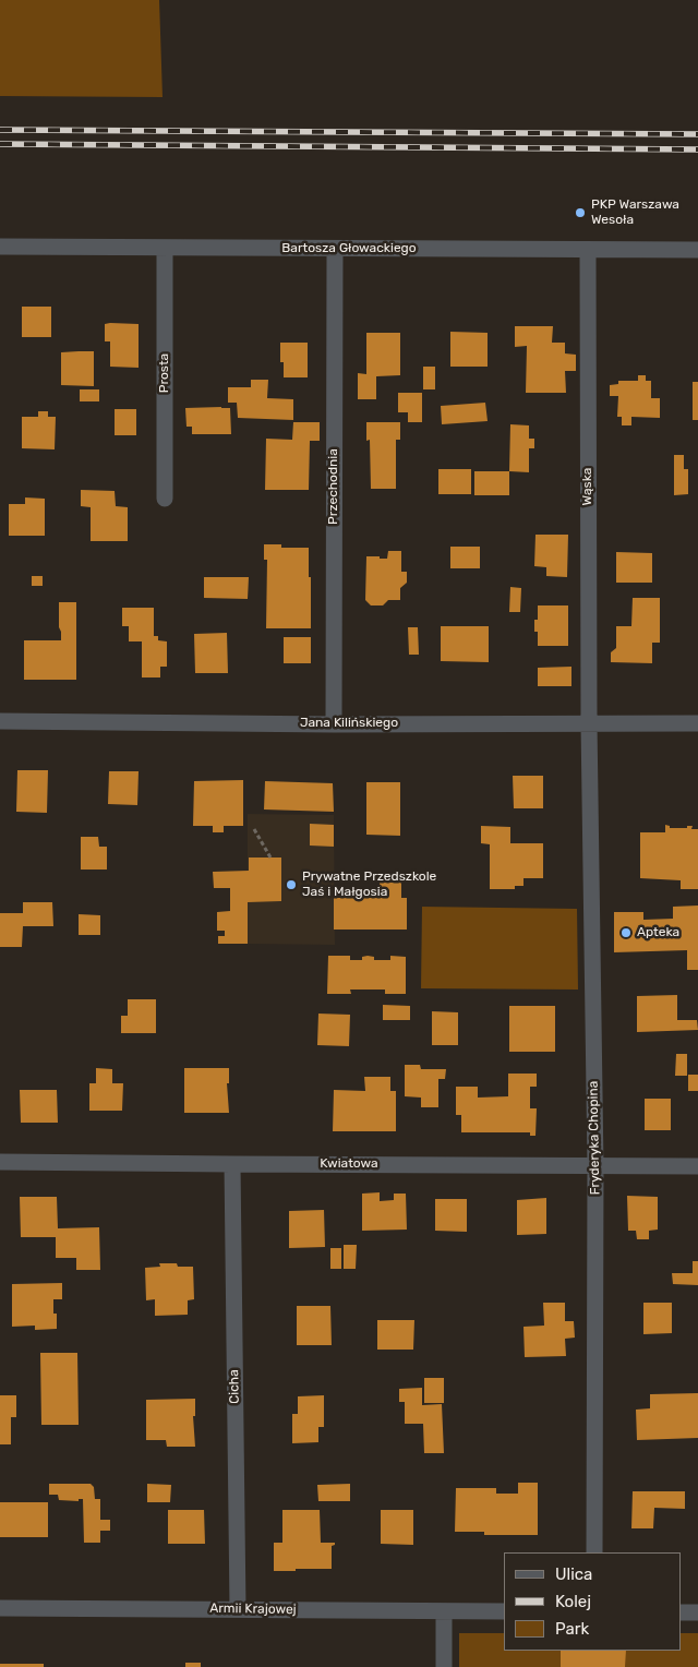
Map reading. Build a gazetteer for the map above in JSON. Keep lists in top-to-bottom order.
{
  "streets": {
    "street": [
      "Bartosza Głowackiego",
      "Prosta",
      "Przechodnia",
      "Wąska",
      "Jana Kilińskiego",
      "Fryderyka Chopina",
      "Kwiatowa",
      "Cicha",
      "Armii Krajowej"
    ]
  },
  "crossings": [
    ["Bartosza Głowackiego", "Prosta"],
    ["Bartosza Głowackiego", "Przechodnia"],
    ["Bartosza Głowackiego", "Wąska"],
    ["Przechodnia", "Jana Kilińskiego"],
    ["Wąska", "Jana Kilińskiego"],
    ["Wąska", "Fryderyka Chopina"],
    ["Jana Kilińskiego", "Fryderyka Chopina"],
    ["Fryderyka Chopina", "Kwiatowa"],
    ["Kwiatowa", "Cicha"],
    ["Cicha", "Armii Krajowej"]
  ],
  "places": ["PKP Warszawa Wesoła", "Prywatne Przedszkole Jaś i Małgosia", "Apteka"],
  "legend": ["Ulica", "Kolej", "Park"]
}
